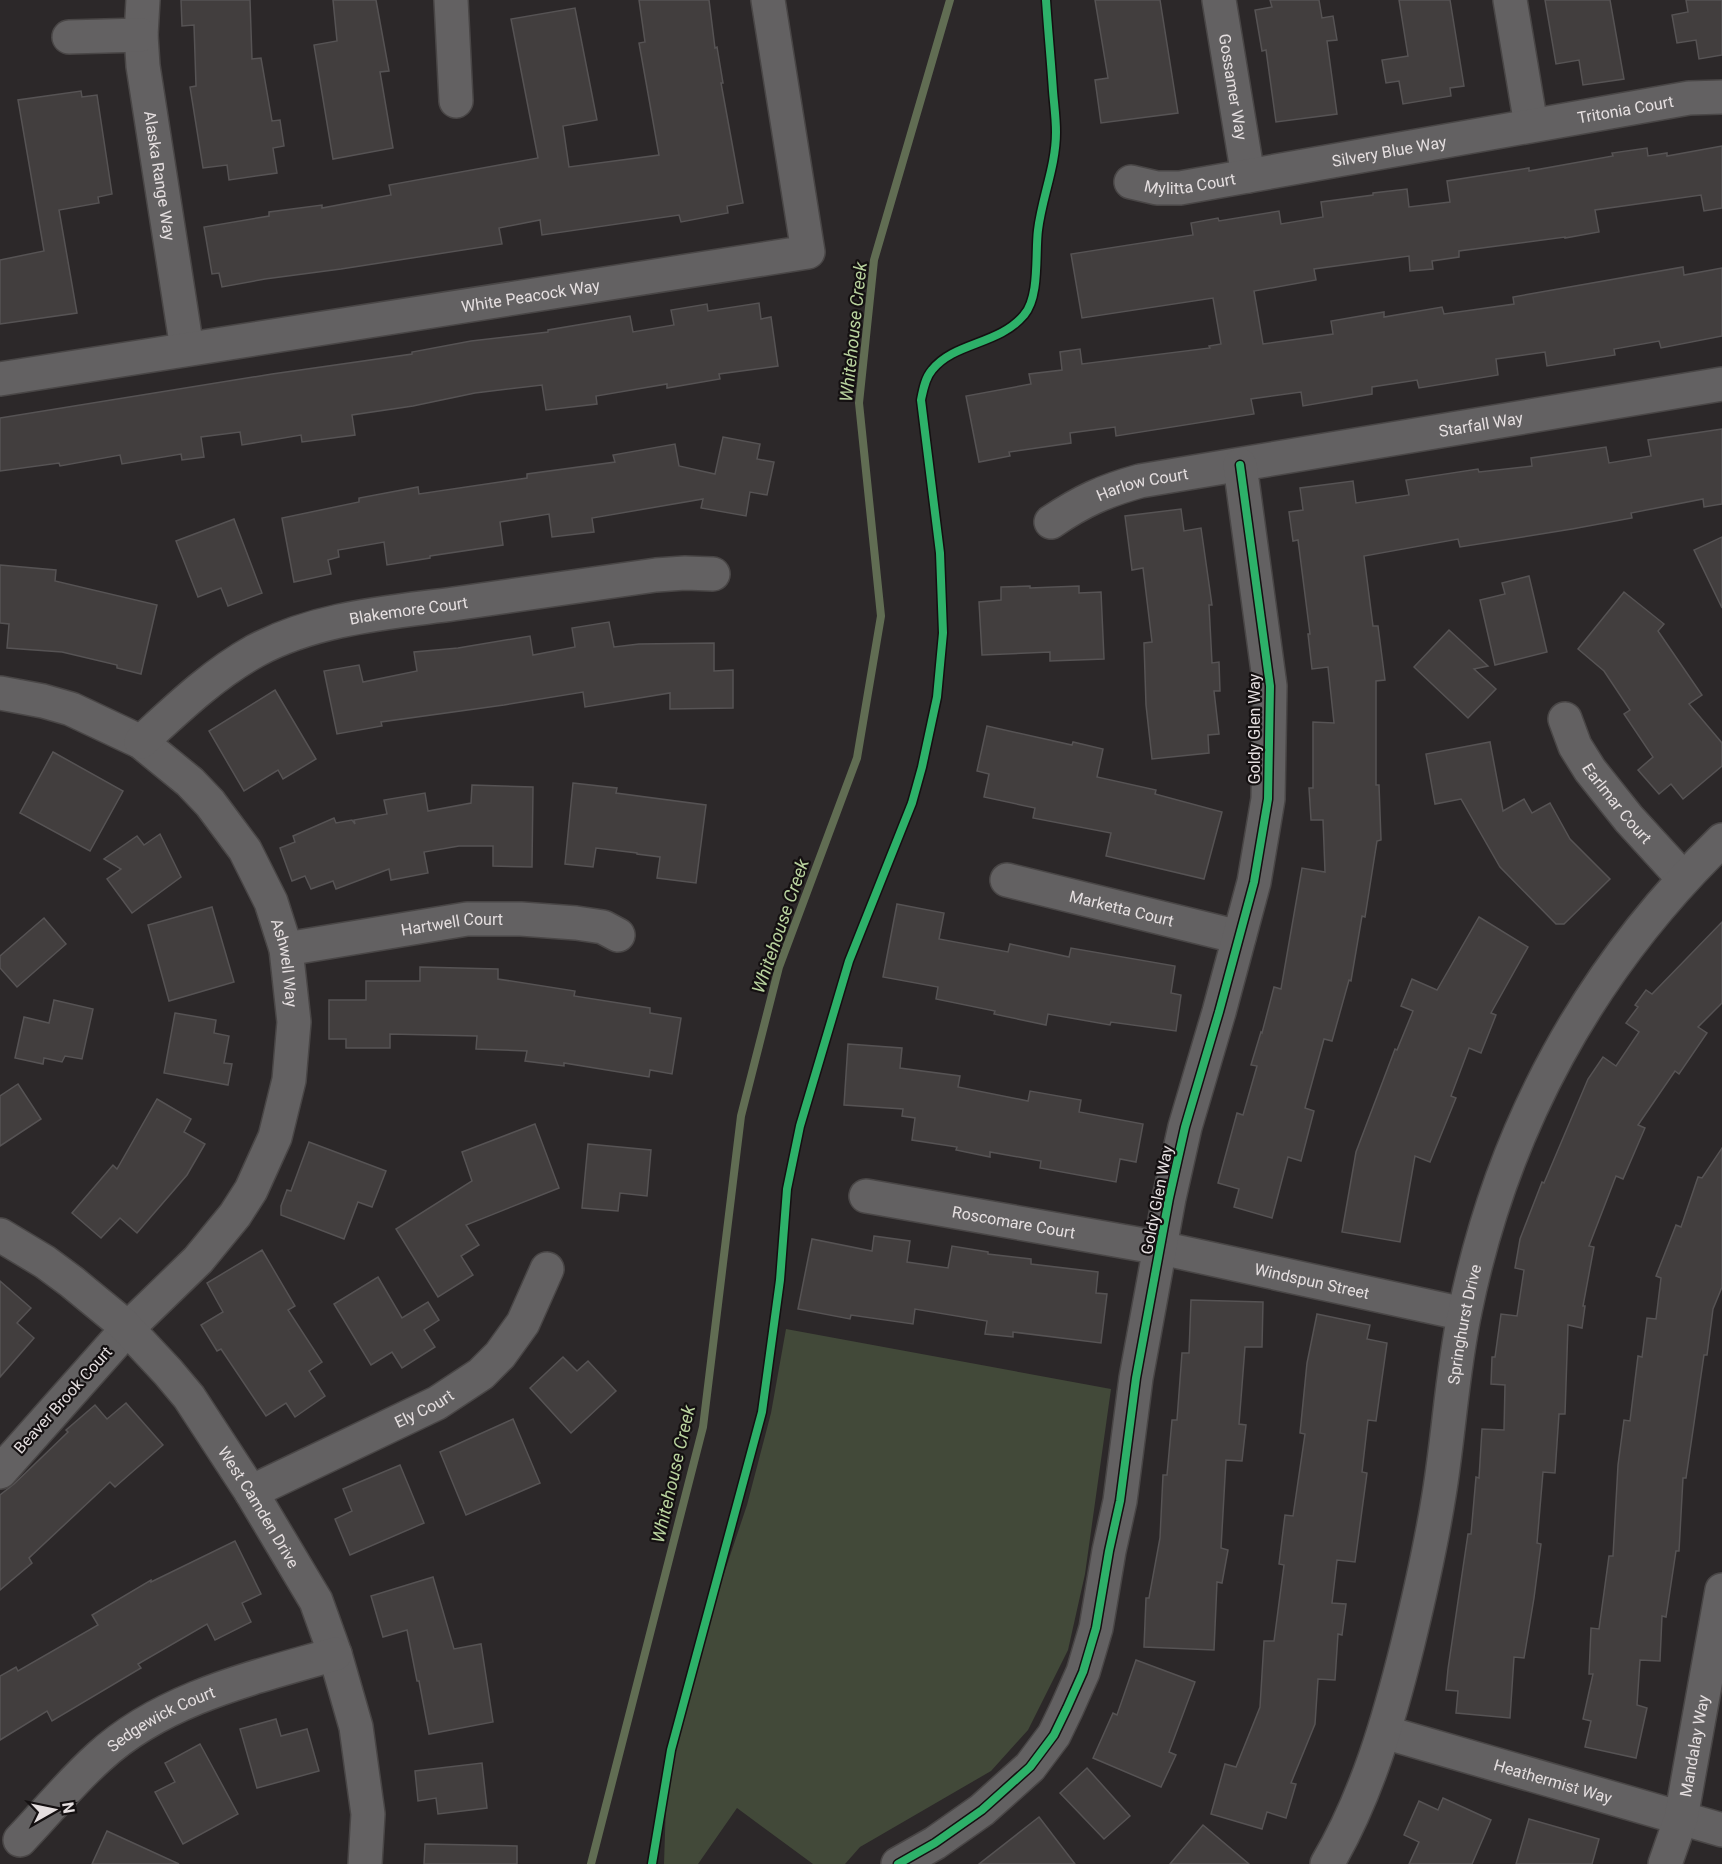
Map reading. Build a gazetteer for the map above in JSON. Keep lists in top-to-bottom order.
{
  "streets": {
    "street": [
      "Gossamer Way",
      "Tritonia Court",
      "Silvery Blue Way",
      "Alaska Range Way",
      "Mylitta Court",
      "White Peacock Way",
      "Starfall Way",
      "Harlow Court",
      "Blakemore Court",
      "Goldy Glen Way",
      "Earlmar Court",
      "Marketta Court",
      "Hartwell Court",
      "Ashwell Way",
      "Roscomare Court",
      "Windspun Street",
      "Springhurst Drive",
      "Beaver Brook Court",
      "Ely Court",
      "West Camden Drive",
      "Sedgewick Court",
      "Mandalay Way",
      "Heathermist Way"
    ]
  },
  "crossings": [
    ["Gossamer Way", "Silvery Blue Way"],
    ["Gossamer Way", "Mylitta Court"],
    ["Tritonia Court", "Silvery Blue Way"],
    ["Silvery Blue Way", "Mylitta Court"],
    ["Alaska Range Way", "White Peacock Way"],
    ["Starfall Way", "Harlow Court"],
    ["Starfall Way", "Goldy Glen Way"],
    ["Harlow Court", "Goldy Glen Way"],
    ["Blakemore Court", "Ashwell Way"],
    ["Goldy Glen Way", "Marketta Court"],
    ["Goldy Glen Way", "Roscomare Court"],
    ["Goldy Glen Way", "Windspun Street"],
    ["Earlmar Court", "Springhurst Drive"],
    ["Hartwell Court", "Ashwell Way"],
    ["Ashwell Way", "Beaver Brook Court"],
    ["Ashwell Way", "West Camden Drive"],
    ["Roscomare Court", "Windspun Street"],
    ["Windspun Street", "Springhurst Drive"],
    ["Springhurst Drive", "Heathermist Way"],
    ["Beaver Brook Court", "West Camden Drive"],
    ["Ely Court", "West Camden Drive"],
    ["West Camden Drive", "Sedgewick Court"],
    ["Mandalay Way", "Heathermist Way"]
  ],
  "water": ["Whitehouse Creek"],
  "north": "right"
}
